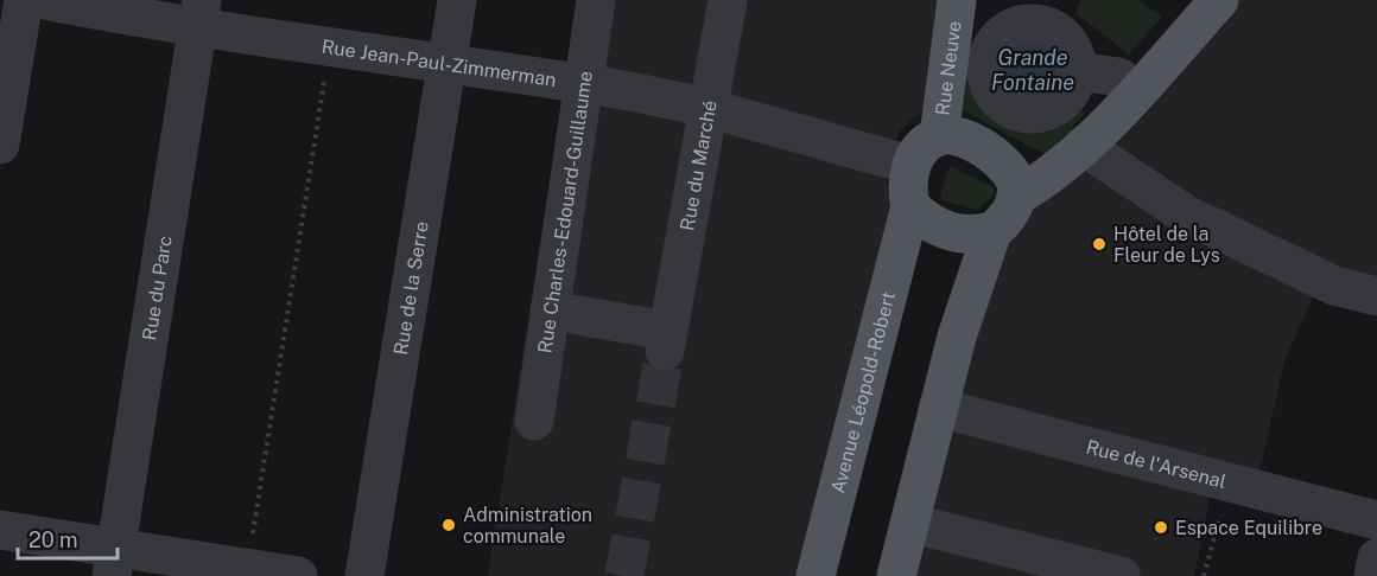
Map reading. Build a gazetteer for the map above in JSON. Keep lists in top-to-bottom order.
{
  "streets": {
    "main road": ["Rue Neuve", "Avenue Léopold-Robert"],
    "street": [
      "Rue Jean-Paul-Zimmerman",
      "Rue du Marché",
      "Rue Charles-Edouard-Guillaume",
      "Rue du Parc",
      "Rue de la Serre",
      "Rue de l'Arsenal"
    ]
  },
  "crossings": [
    ["Rue Jean-Paul-Zimmerman", "Rue Neuve"],
    ["Rue Jean-Paul-Zimmerman", "Rue du Marché"],
    ["Rue Jean-Paul-Zimmerman", "Rue Charles-Edouard-Guillaume"],
    ["Rue Jean-Paul-Zimmerman", "Rue du Parc"],
    ["Rue Jean-Paul-Zimmerman", "Rue de la Serre"],
    ["Rue Jean-Paul-Zimmerman", "Avenue Léopold-Robert"],
    ["Rue Neuve", "Avenue Léopold-Robert"],
    ["Rue du Marché", "Rue Charles-Edouard-Guillaume"]
  ],
  "water": ["Grande Fontaine"],
  "places": ["Hôtel de la Fleur de Lys", "Administration communale", "Espace Equilibre"],
  "scale_bar": "20 m"
}
